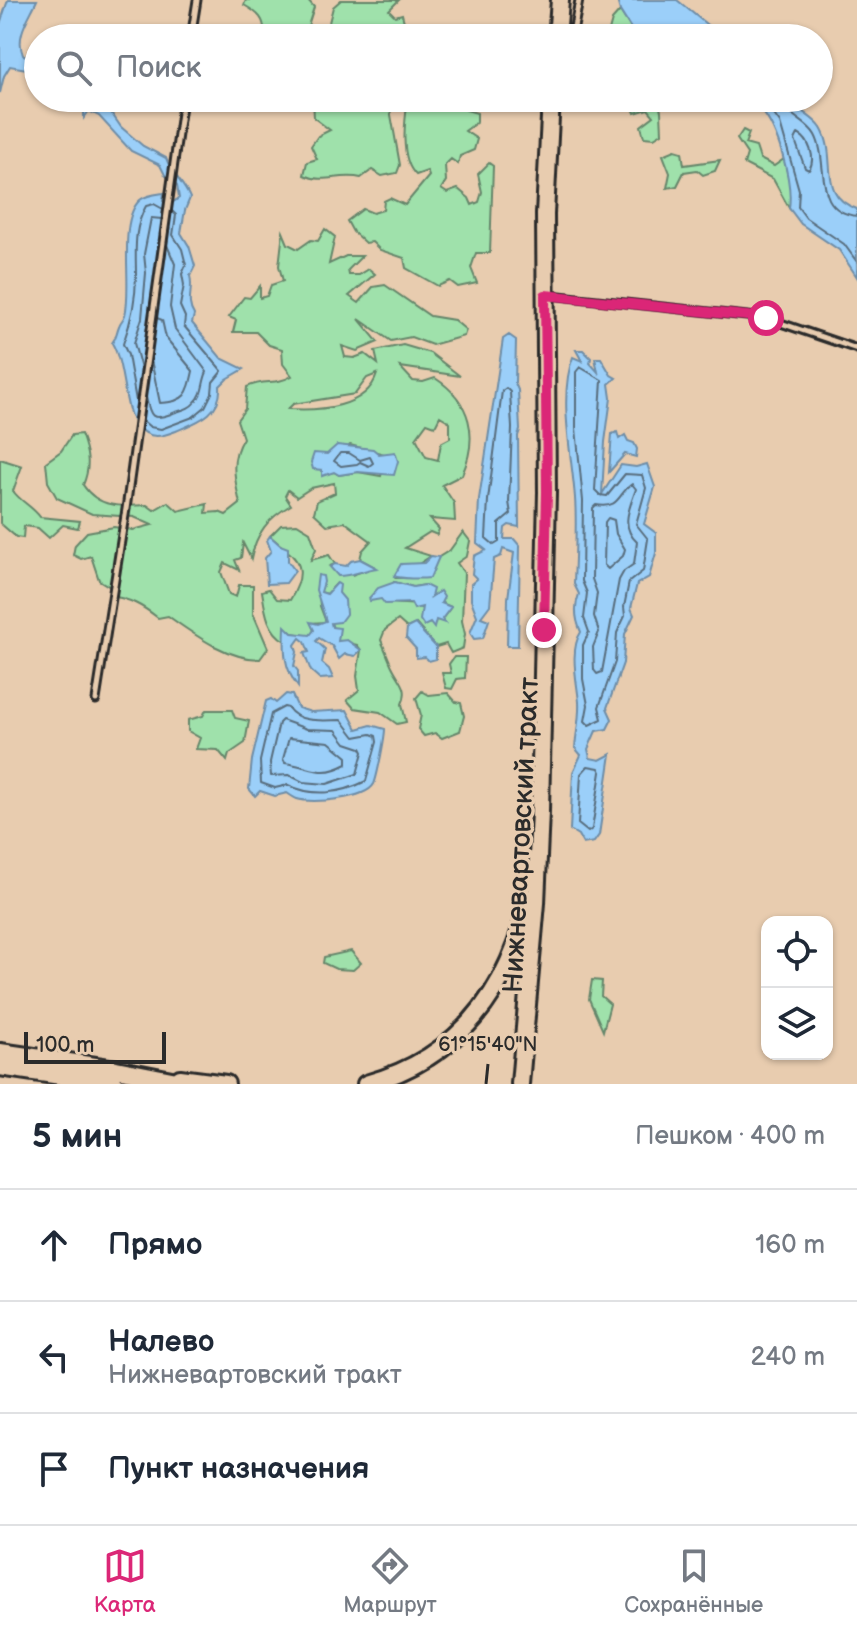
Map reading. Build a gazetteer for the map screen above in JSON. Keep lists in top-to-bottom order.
{
  "streets": {
    "main road": ["Нижневартовский тракт"]
  },
  "scale_bar": "100 m",
  "page": {
    "search": "Поиск",
    "scale": "100 m",
    "heading": ["5 мин", "Пешком · 400 m"],
    "list": [
      ["Прямо", "160 m"],
      ["Налево", "Нижневартовский тракт", "240 m"],
      "Пункт назначения"
    ],
    "nav": ["Карта", "Маршрут", "Сохранённые"]
  },
  "coordinates": ["61°15'40\"N"]
}
